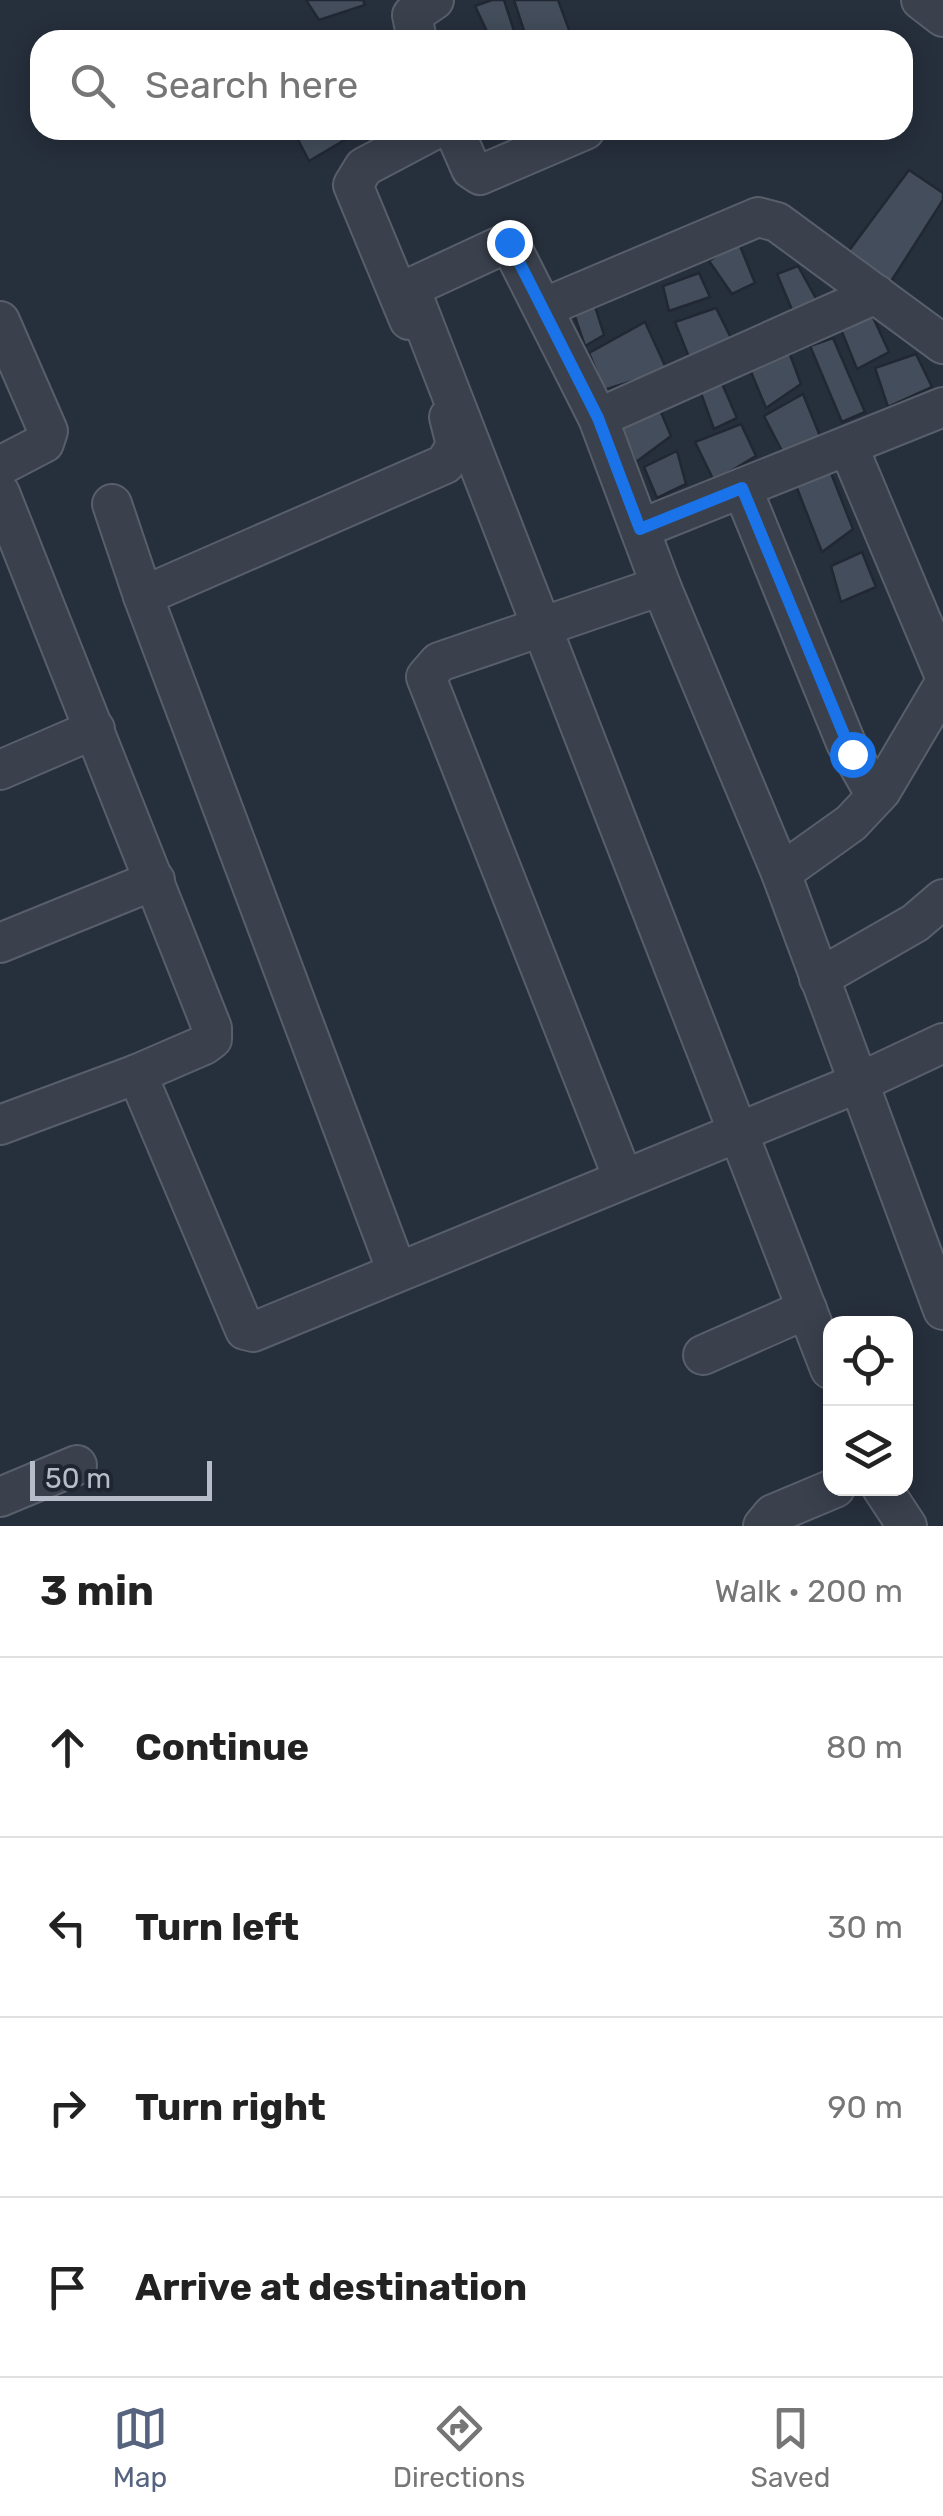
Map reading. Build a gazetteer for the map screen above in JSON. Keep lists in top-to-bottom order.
{
  "scale_bar": "50 m",
  "page": {
    "search": "Search here",
    "scale": "50 m",
    "heading": ["3 min", "Walk · 200 m"],
    "list": [
      ["Continue", "80 m"],
      ["Turn left", "30 m"],
      ["Turn right", "90 m"],
      "Arrive at destination"
    ],
    "nav": ["Map", "Directions", "Saved"]
  }
}
